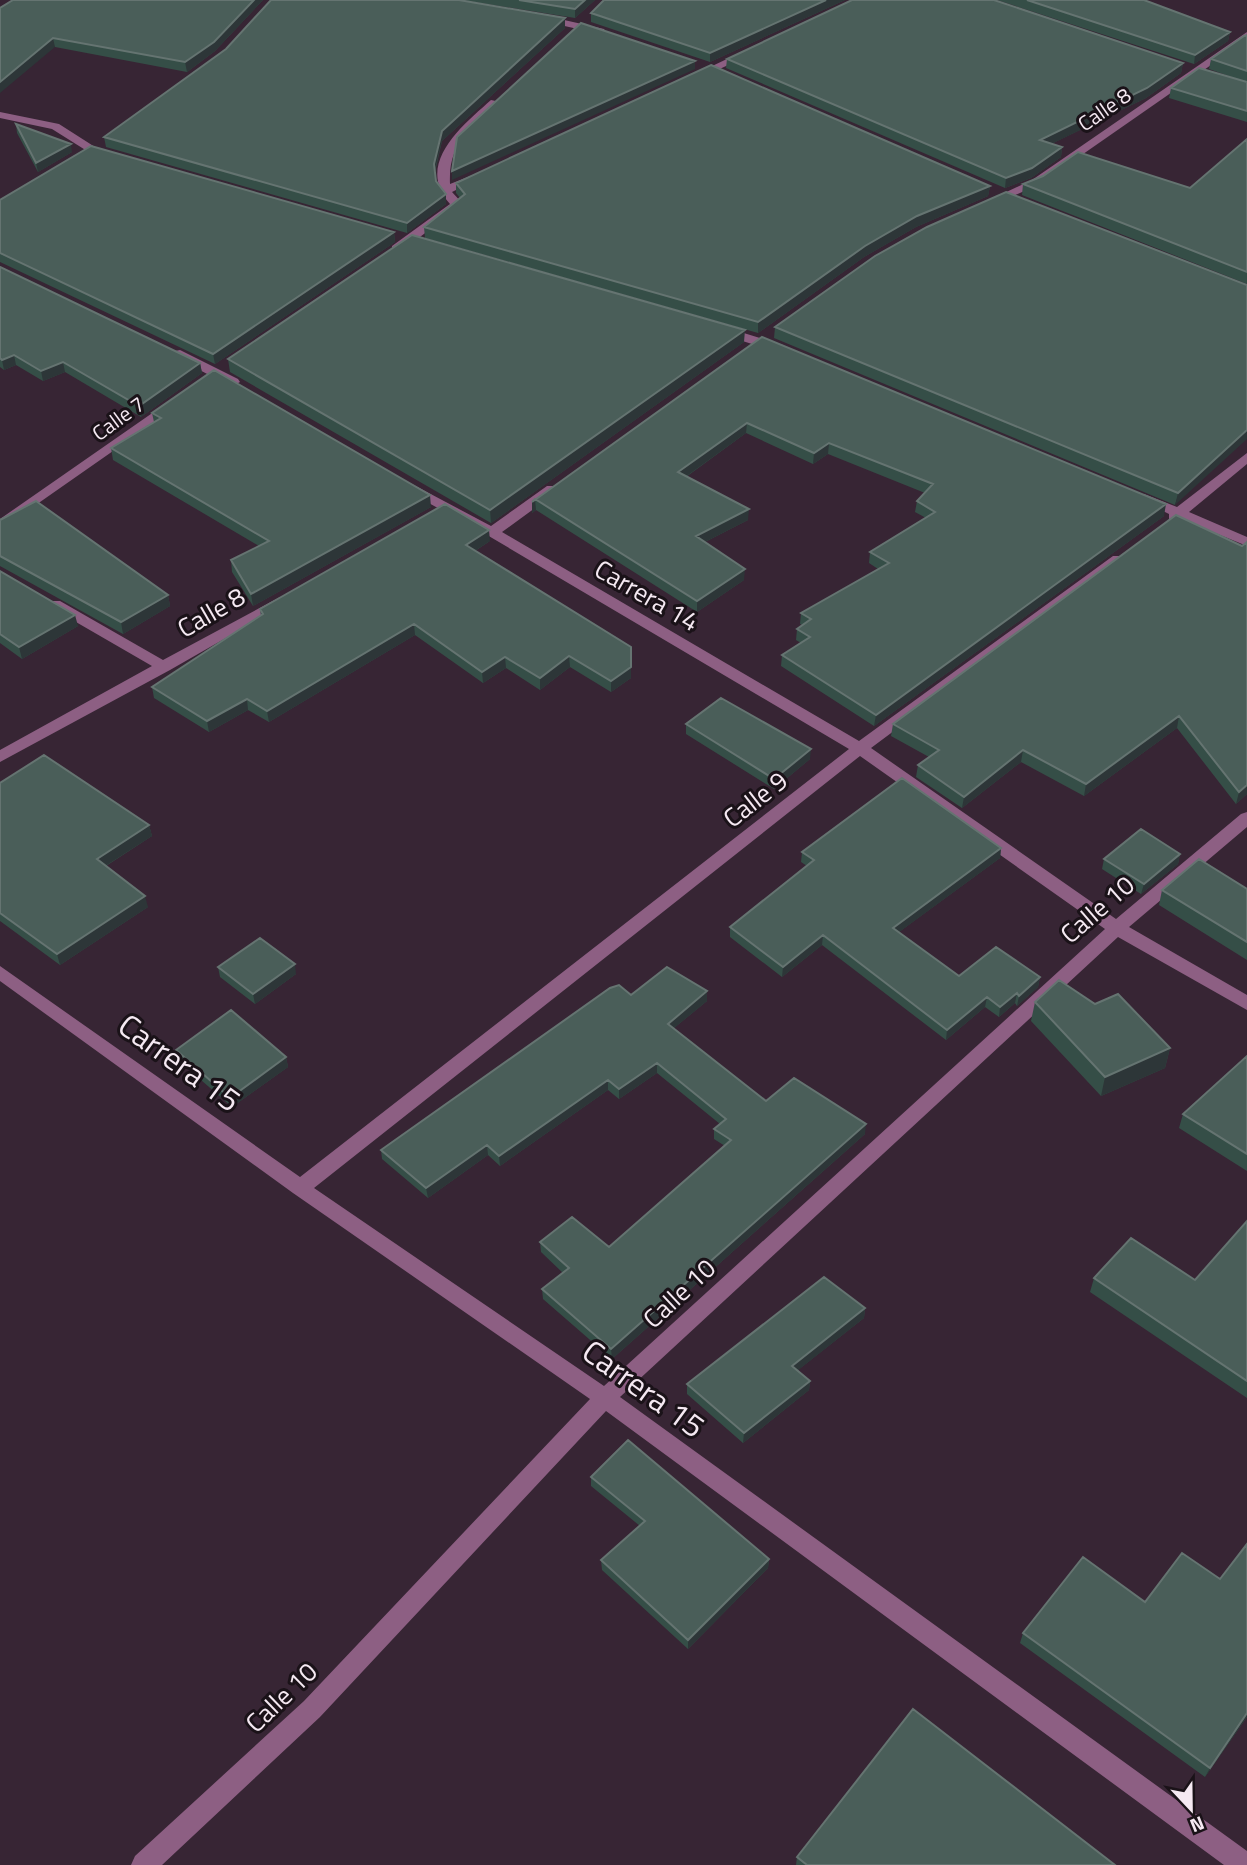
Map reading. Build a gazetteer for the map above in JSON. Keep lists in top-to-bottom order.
{
  "streets": {
    "street": [
      "Calle 8",
      "Calle 7",
      "Carrera 14",
      "Calle 9",
      "Calle 10",
      "Carrera 15"
    ]
  },
  "crossings": [
    ["Carrera 14", "Calle 9"],
    ["Carrera 14", "Calle 10"],
    ["Calle 9", "Carrera 15"],
    ["Calle 10", "Carrera 15"]
  ],
  "north": "bottom"
}
